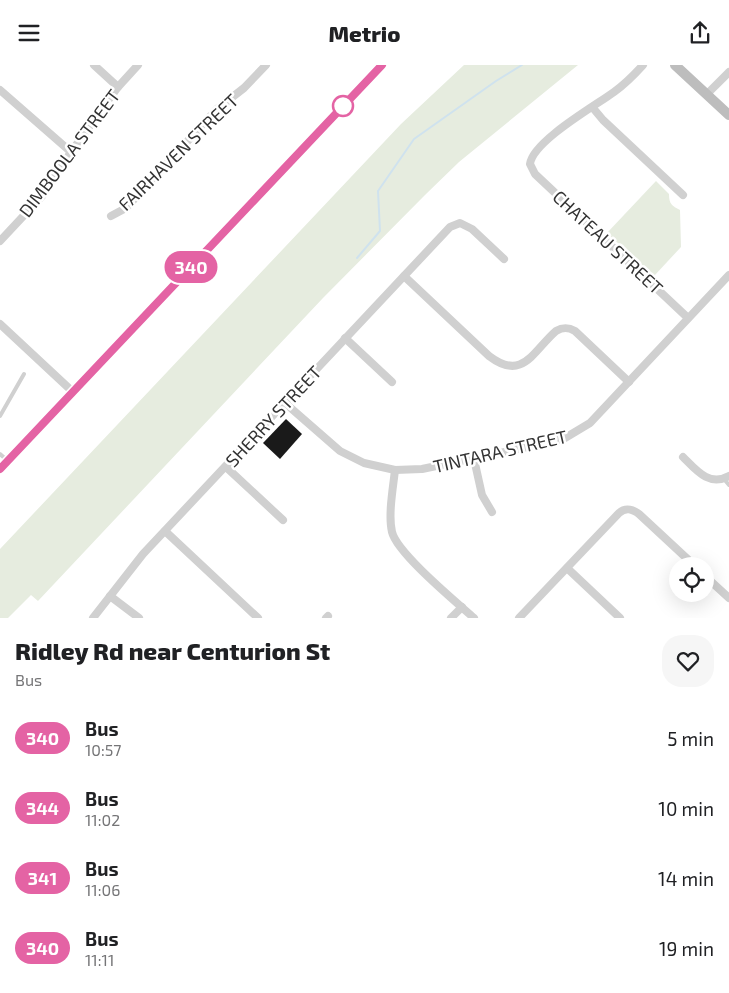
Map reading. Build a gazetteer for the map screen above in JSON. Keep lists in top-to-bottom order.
{
  "streets": {
    "street": [
      "FAIRHAVEN STREET",
      "DIMBOOLA STREET",
      "CHATEAU STREET",
      "SHERRY STREET",
      "TINTARA STREET"
    ]
  },
  "crossings": [
    ["CHATEAU STREET", "TINTARA STREET"],
    ["SHERRY STREET", "TINTARA STREET"]
  ],
  "lines": ["bus line 340"],
  "page": {
    "header": "Metrio",
    "on_map": "340",
    "heading": ["Ridley Rd near Centurion St", "Bus"],
    "list": [
      {
        "mark": "340",
        "name": "Bus",
        "note": "10:57",
        "value": "5 min"
      },
      {
        "mark": "344",
        "name": "Bus",
        "note": "11:02",
        "value": "10 min"
      },
      {
        "mark": "341",
        "name": "Bus",
        "note": "11:06",
        "value": "14 min"
      },
      {
        "mark": "340",
        "name": "Bus",
        "note": "11:11",
        "value": "19 min"
      }
    ]
  }
}
